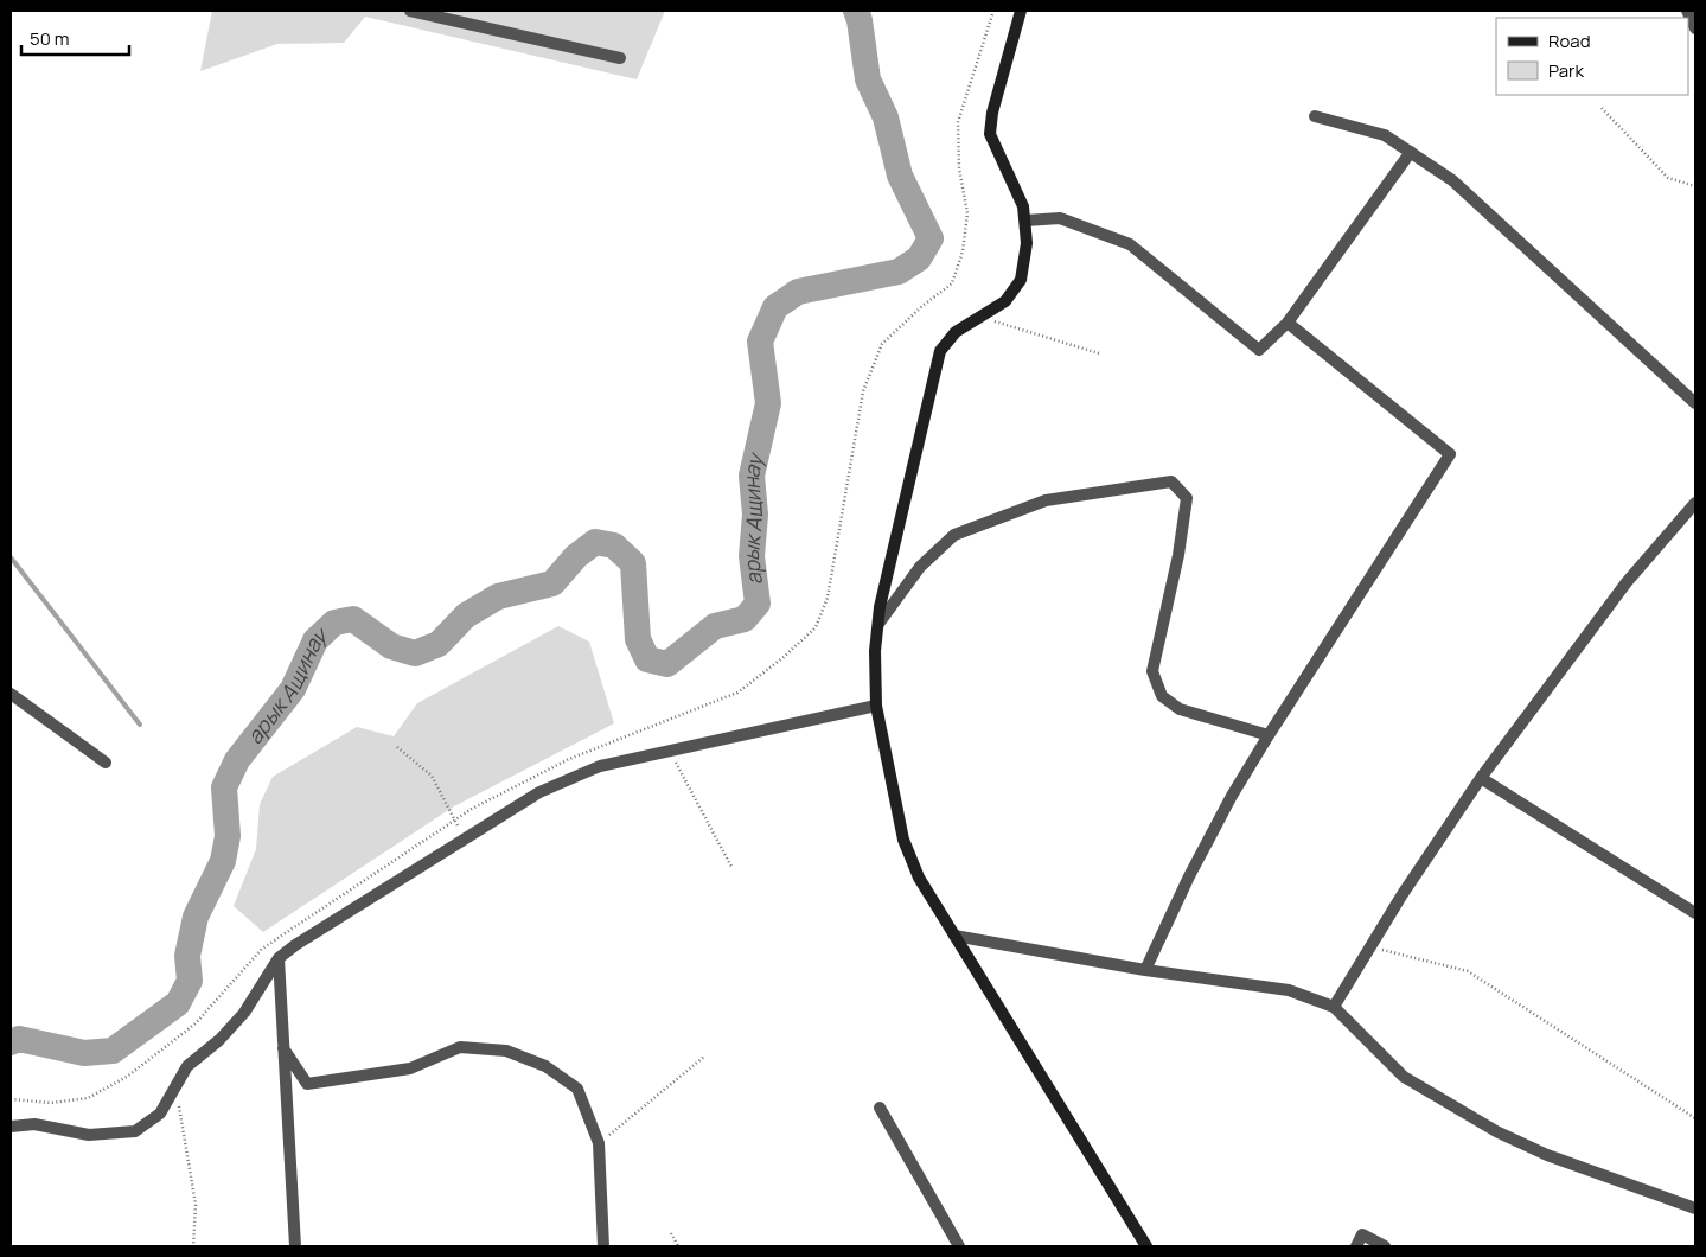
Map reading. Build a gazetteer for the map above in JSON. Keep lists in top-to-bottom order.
{
  "water": ["арык Ащинау"],
  "legend": ["Road", "Park"],
  "scale_bar": "50 m"
}
